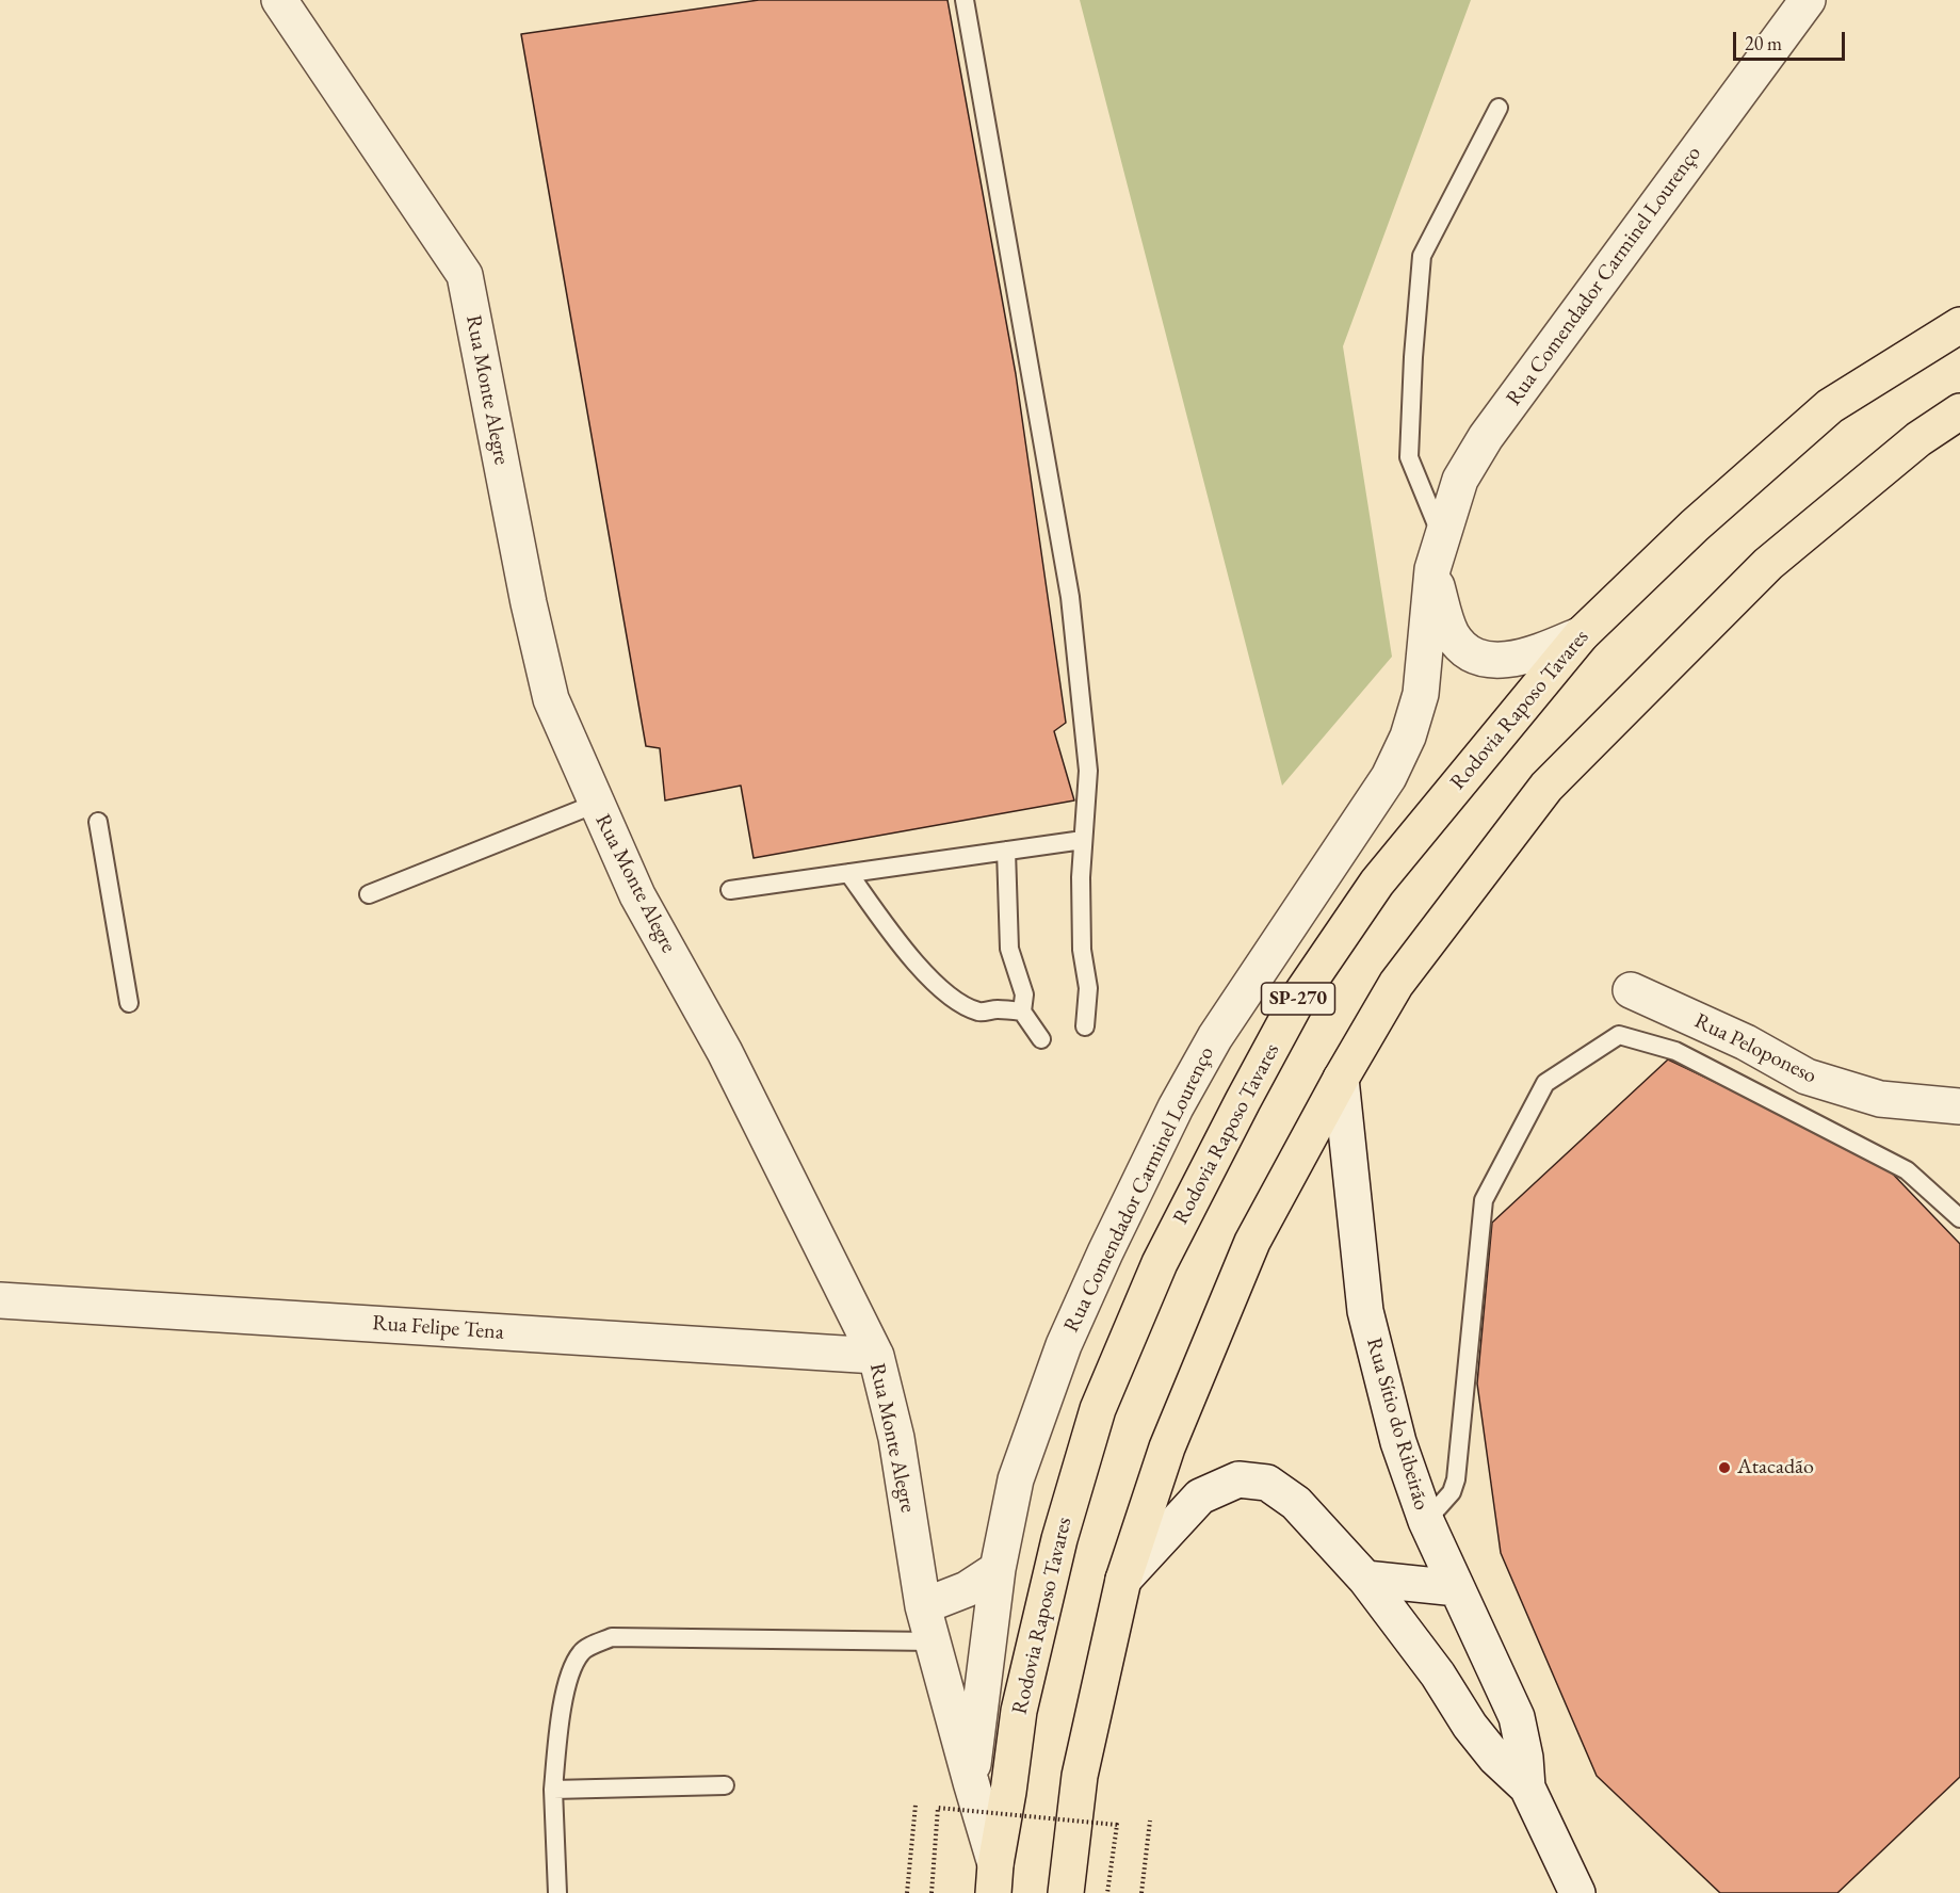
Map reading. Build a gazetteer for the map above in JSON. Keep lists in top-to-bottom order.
{
  "streets": {
    "highway": ["Rodovia Raposo Tavares", "SP-270"],
    "street": [
      "Rua Comendador Carminel Lourenço",
      "Rua Monte Alegre",
      "Rua Peloponeso",
      "Rua Felipe Tena",
      "Rua Sítio do Ribeirão"
    ]
  },
  "crossings": [
    ["Rua Comendador Carminel Lourenço", "Rua Monte Alegre"],
    ["Rua Monte Alegre", "Rodovia Raposo Tavares"],
    ["Rua Monte Alegre", "Rua Felipe Tena"]
  ],
  "places": ["Atacadão"],
  "scale_bar": "20 m"
}
